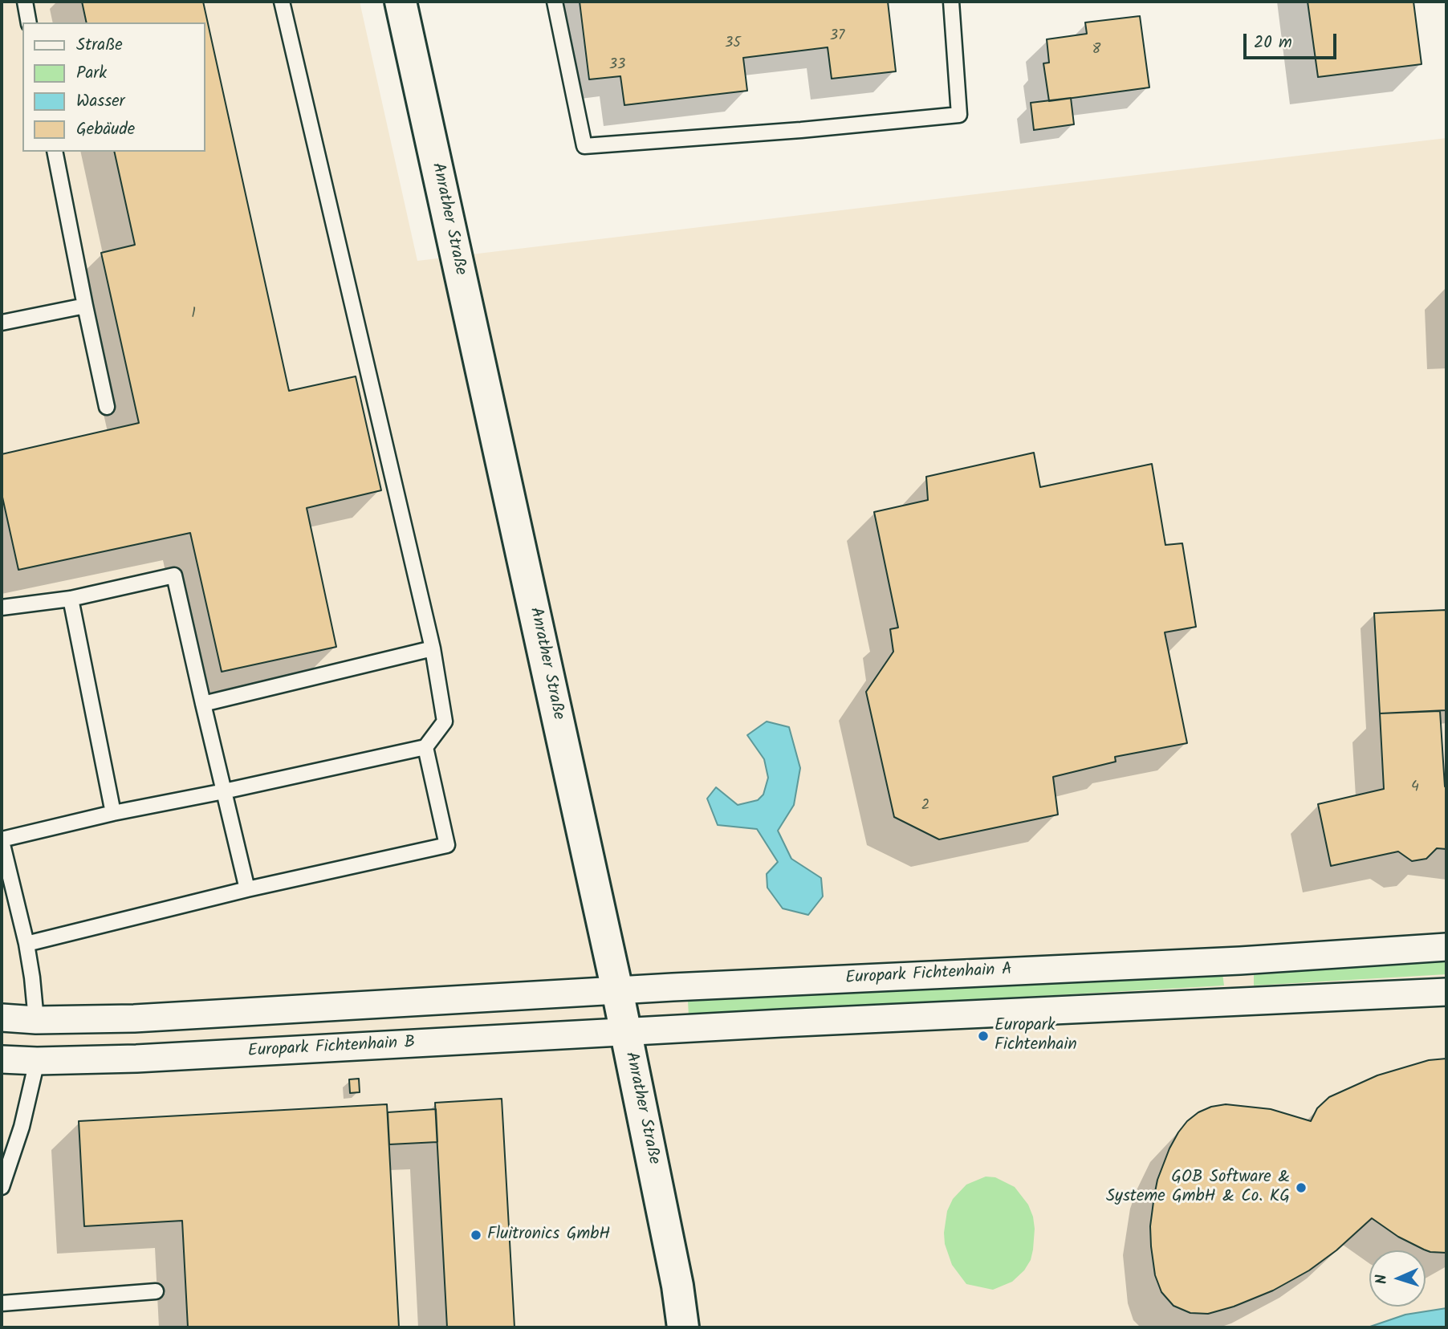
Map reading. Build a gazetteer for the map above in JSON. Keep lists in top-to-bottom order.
{
  "streets": {
    "main road": ["Anrather Straße"],
    "street": ["Europark Fichtenhain A", "Europark Fichtenhain B"]
  },
  "crossings": [
    ["Anrather Straße", "Europark Fichtenhain A"],
    ["Anrather Straße", "Europark Fichtenhain B"]
  ],
  "places": ["Europark Fichtenhain", "GOB Software & Systeme GmbH & Co. KG", "Fluitronics GmbH"],
  "house_numbers": [
    "37",
    "35",
    "8",
    "33",
    "1",
    "4",
    "2"
  ],
  "legend": [
    "Straße",
    "Park",
    "Wasser",
    "Gebäude"
  ],
  "scale_bar": "20 m",
  "north": "left"
}
